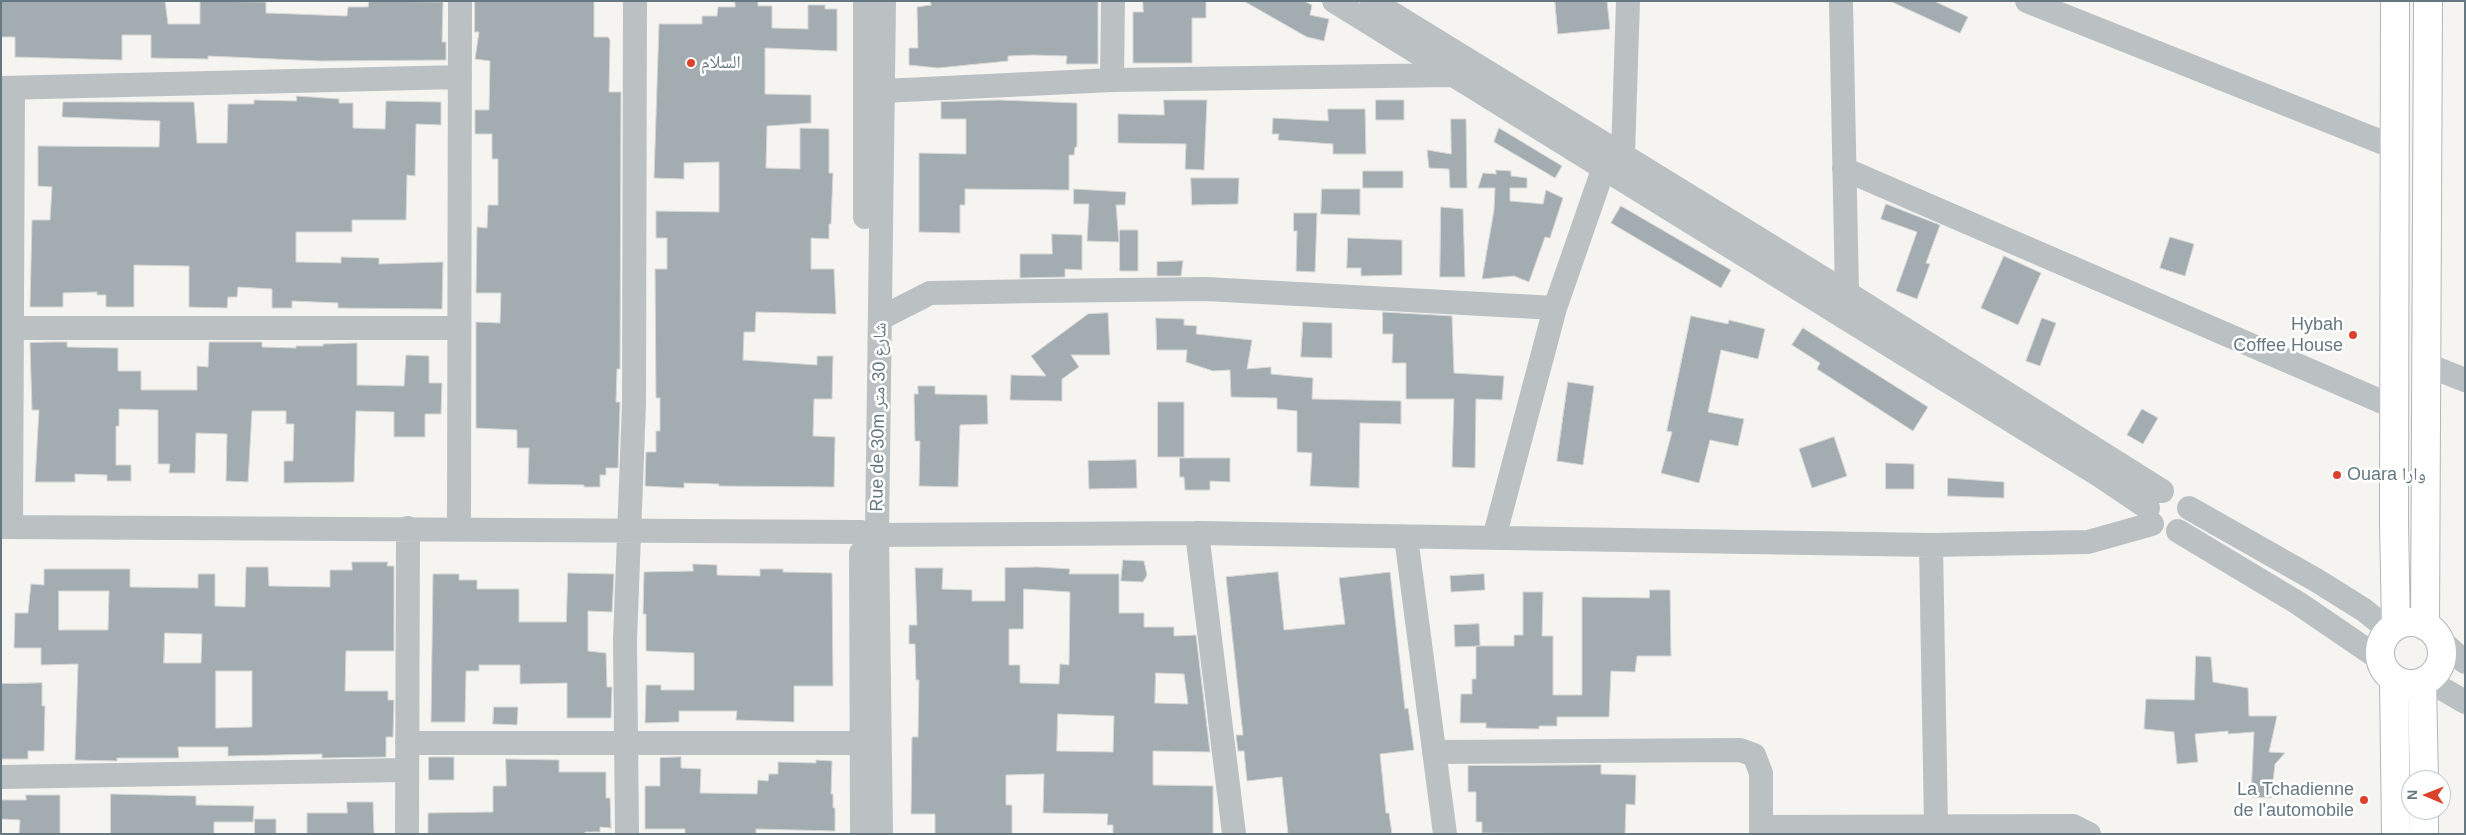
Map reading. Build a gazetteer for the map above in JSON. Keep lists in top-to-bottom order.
{
  "streets": {
    "street": ["Rue de 30m شارع 30 متر"]
  },
  "places": [
    "السلام",
    "Hybah Coffee House",
    "Ouara وارا",
    "La Tchadienne de l'automobile"
  ],
  "north": "left"
}
